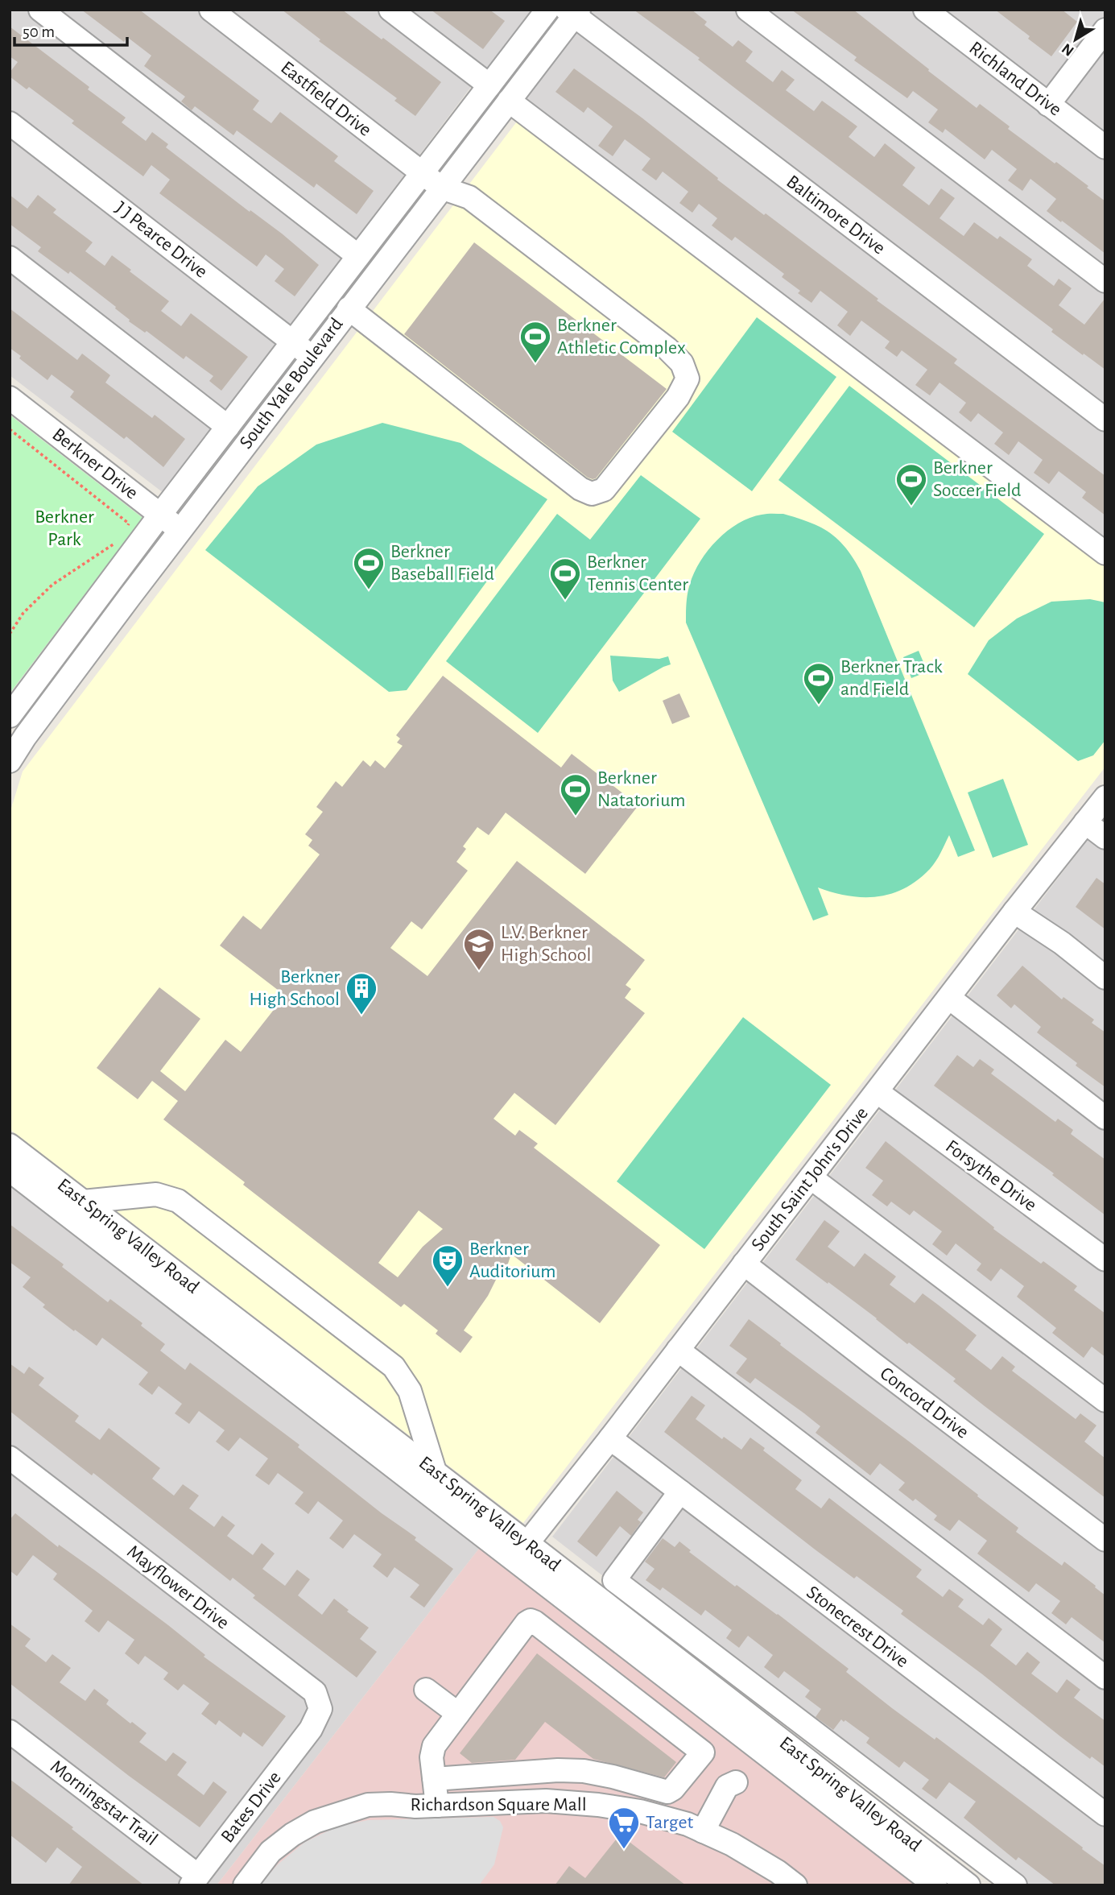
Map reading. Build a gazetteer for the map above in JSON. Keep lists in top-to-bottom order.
{
  "streets": {
    "street": [
      "Richland Drive",
      "Eastfield Drive",
      "Baltimore Drive",
      "J J Pearce Drive",
      "South Yale Boulevard",
      "Berkner Drive",
      "Forsythe Drive",
      "South Saint John's Drive",
      "East Spring Valley Road",
      "Concord Drive",
      "Mayflower Drive",
      "Stonecrest Drive",
      "Morningstar Trail",
      "Richardson Square Mall",
      "Bates Drive"
    ]
  },
  "crossings": [
    ["Eastfield Drive", "South Yale Boulevard"],
    ["Baltimore Drive", "South Yale Boulevard"],
    ["J J Pearce Drive", "South Yale Boulevard"],
    ["South Yale Boulevard", "Berkner Drive"],
    ["Forsythe Drive", "South Saint John's Drive"],
    ["South Saint John's Drive", "East Spring Valley Road"],
    ["South Saint John's Drive", "Concord Drive"],
    ["South Saint John's Drive", "Stonecrest Drive"],
    ["Mayflower Drive", "Bates Drive"],
    ["Morningstar Trail", "Bates Drive"]
  ],
  "parks": ["Berkner Park"],
  "places": {
    "sports": [
      "Berkner Athletic Complex",
      "Berkner Soccer Field",
      "Berkner Baseball Field",
      "Berkner Tennis Center",
      "Berkner Track and Field",
      "Berkner Natatorium"
    ],
    "school or university": ["L.V. Berkner High School"],
    "building": ["Berkner High School"],
    "theatre": ["Berkner Auditorium"],
    "supermarket": ["Target"]
  },
  "scale_bar": "50 m",
  "north": "bottom left"
}
